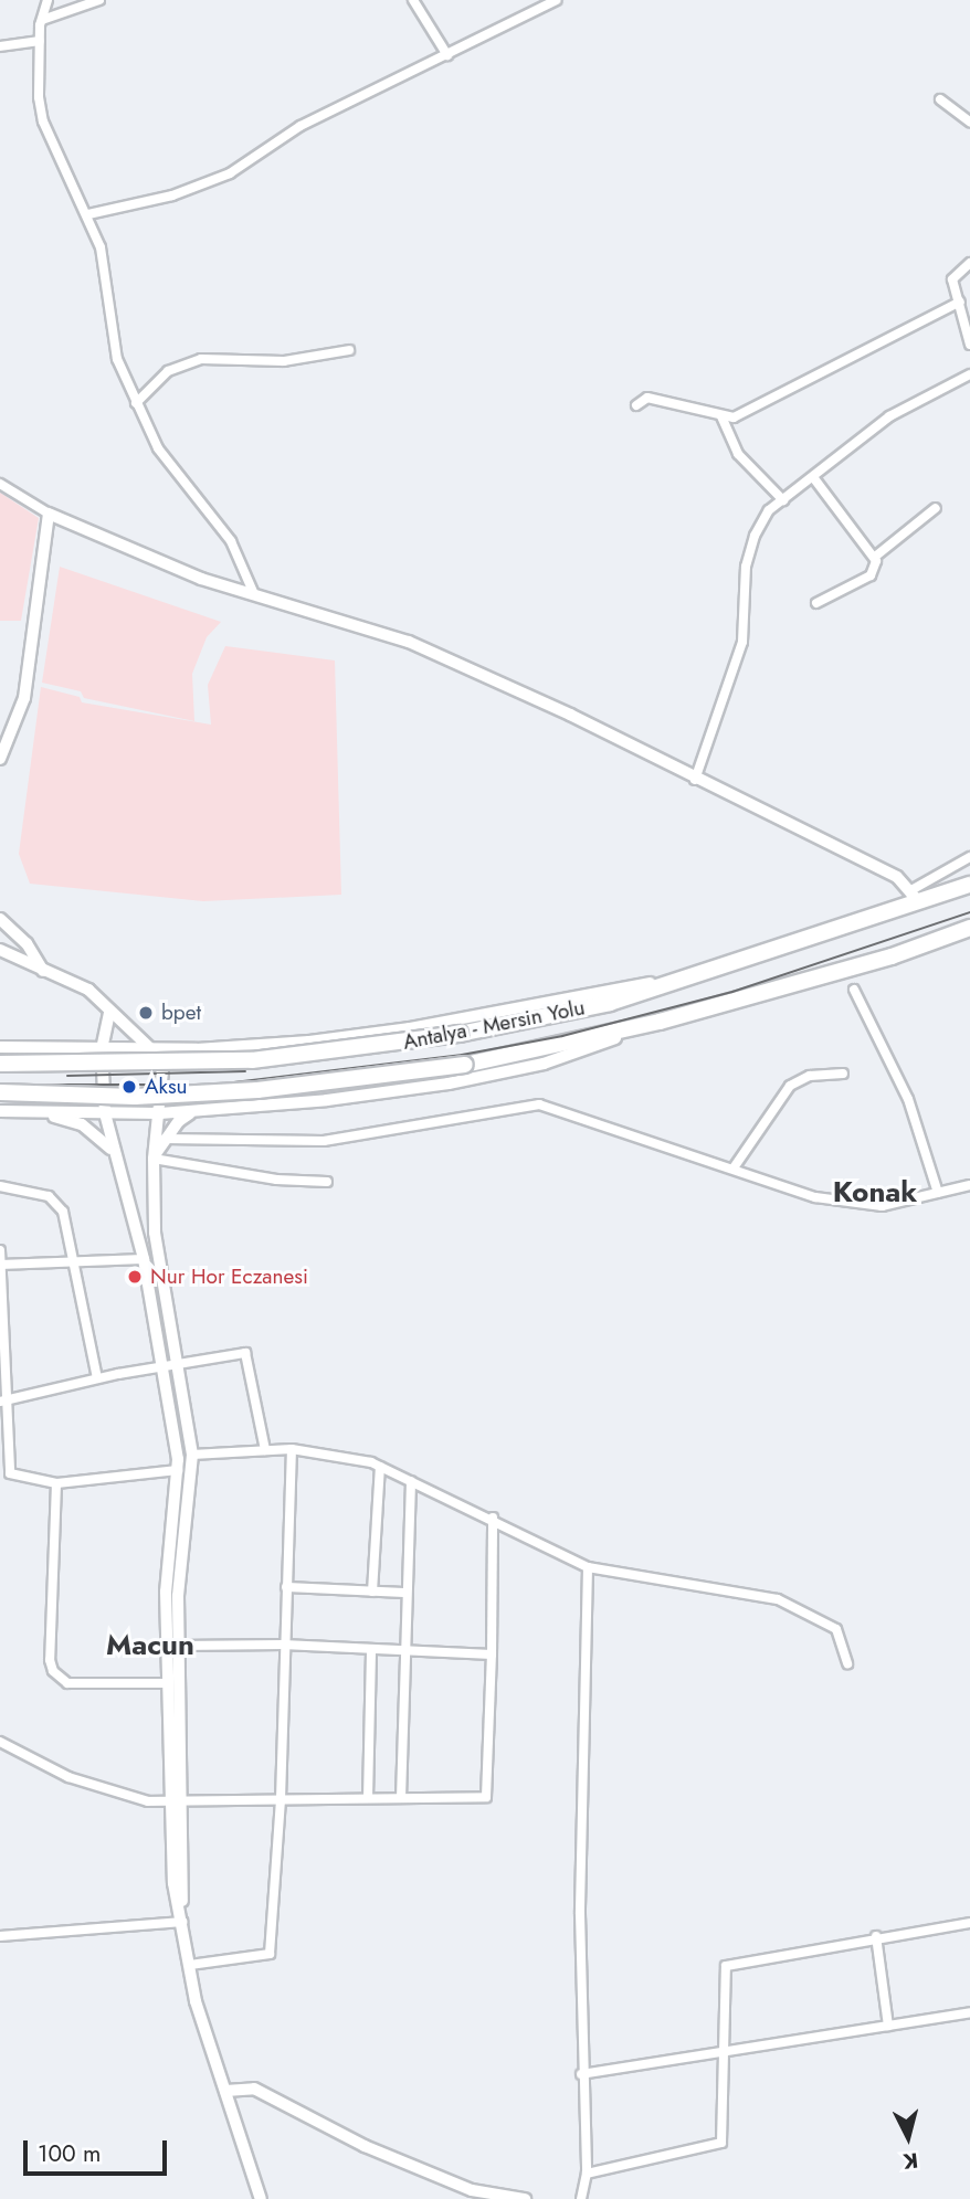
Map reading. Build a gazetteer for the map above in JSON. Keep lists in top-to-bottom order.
{
  "streets": {
    "highway": ["Antalya - Mersin Yolu"]
  },
  "districts": ["Konak", "Macun"],
  "places": ["bpet", "Aksu", "Nur Hor Eczanesi"],
  "scale_bar": "100 m",
  "north": "bottom"
}
